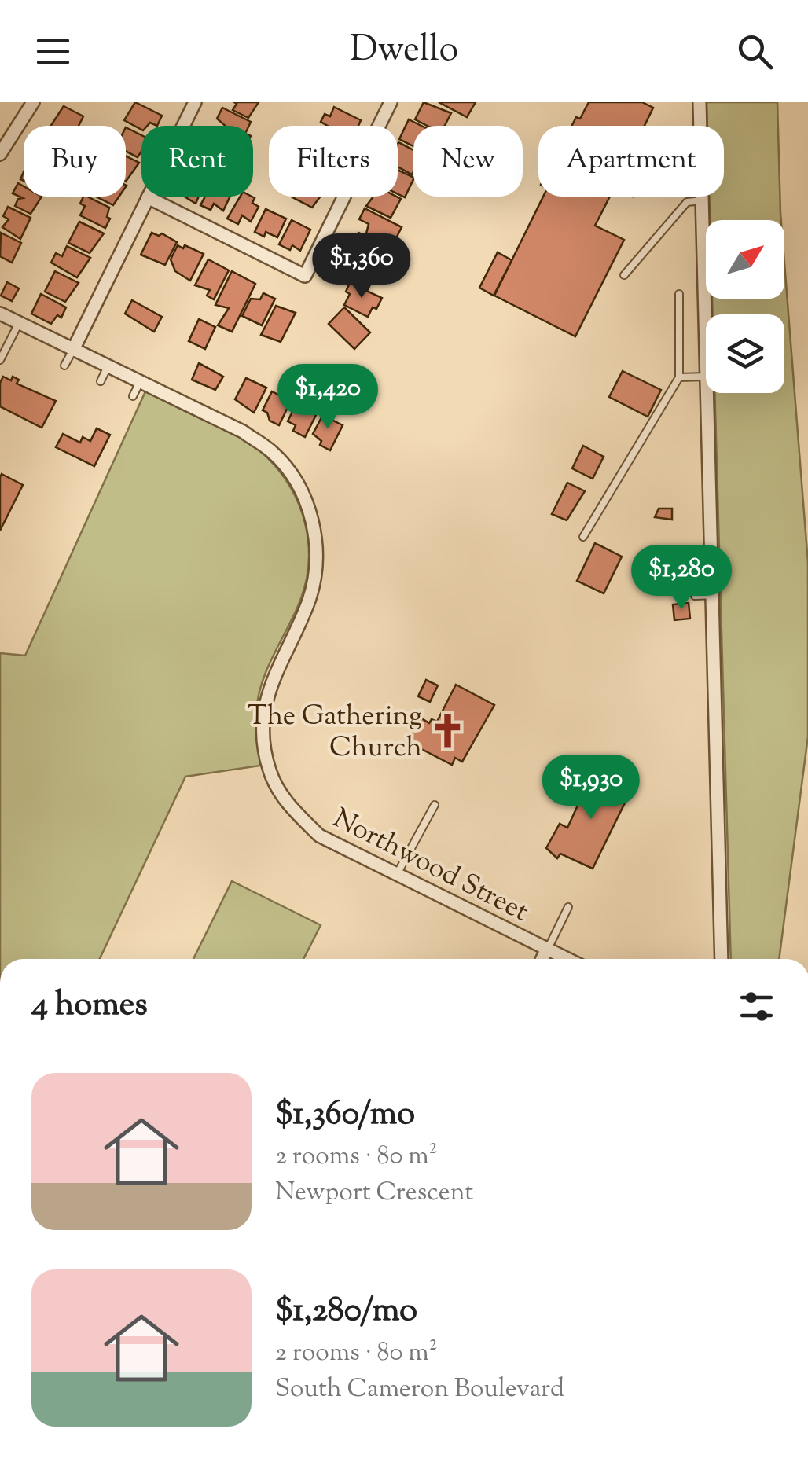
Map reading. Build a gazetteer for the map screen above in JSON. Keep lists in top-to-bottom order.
{
  "streets": {
    "street": ["Northwood Street"]
  },
  "places": {
    "church": ["The Gathering Church"]
  },
  "north": "top right",
  "page": {
    "header": "Dwello",
    "chip": [
      "Buy",
      "Rent",
      "Filters",
      "New",
      "Apartment"
    ],
    "price": [
      "$1,360",
      "$1,420",
      "$1,280",
      "$1,930"
    ],
    "heading": "4 homes",
    "list": [
      {
        "name": "$1,360/mo",
        "note": "2 rooms · 80 m² · Newport Crescent"
      },
      {
        "name": "$1,280/mo",
        "note": "2 rooms · 80 m² · South Cameron Boulevard"
      }
    ]
  }
}
